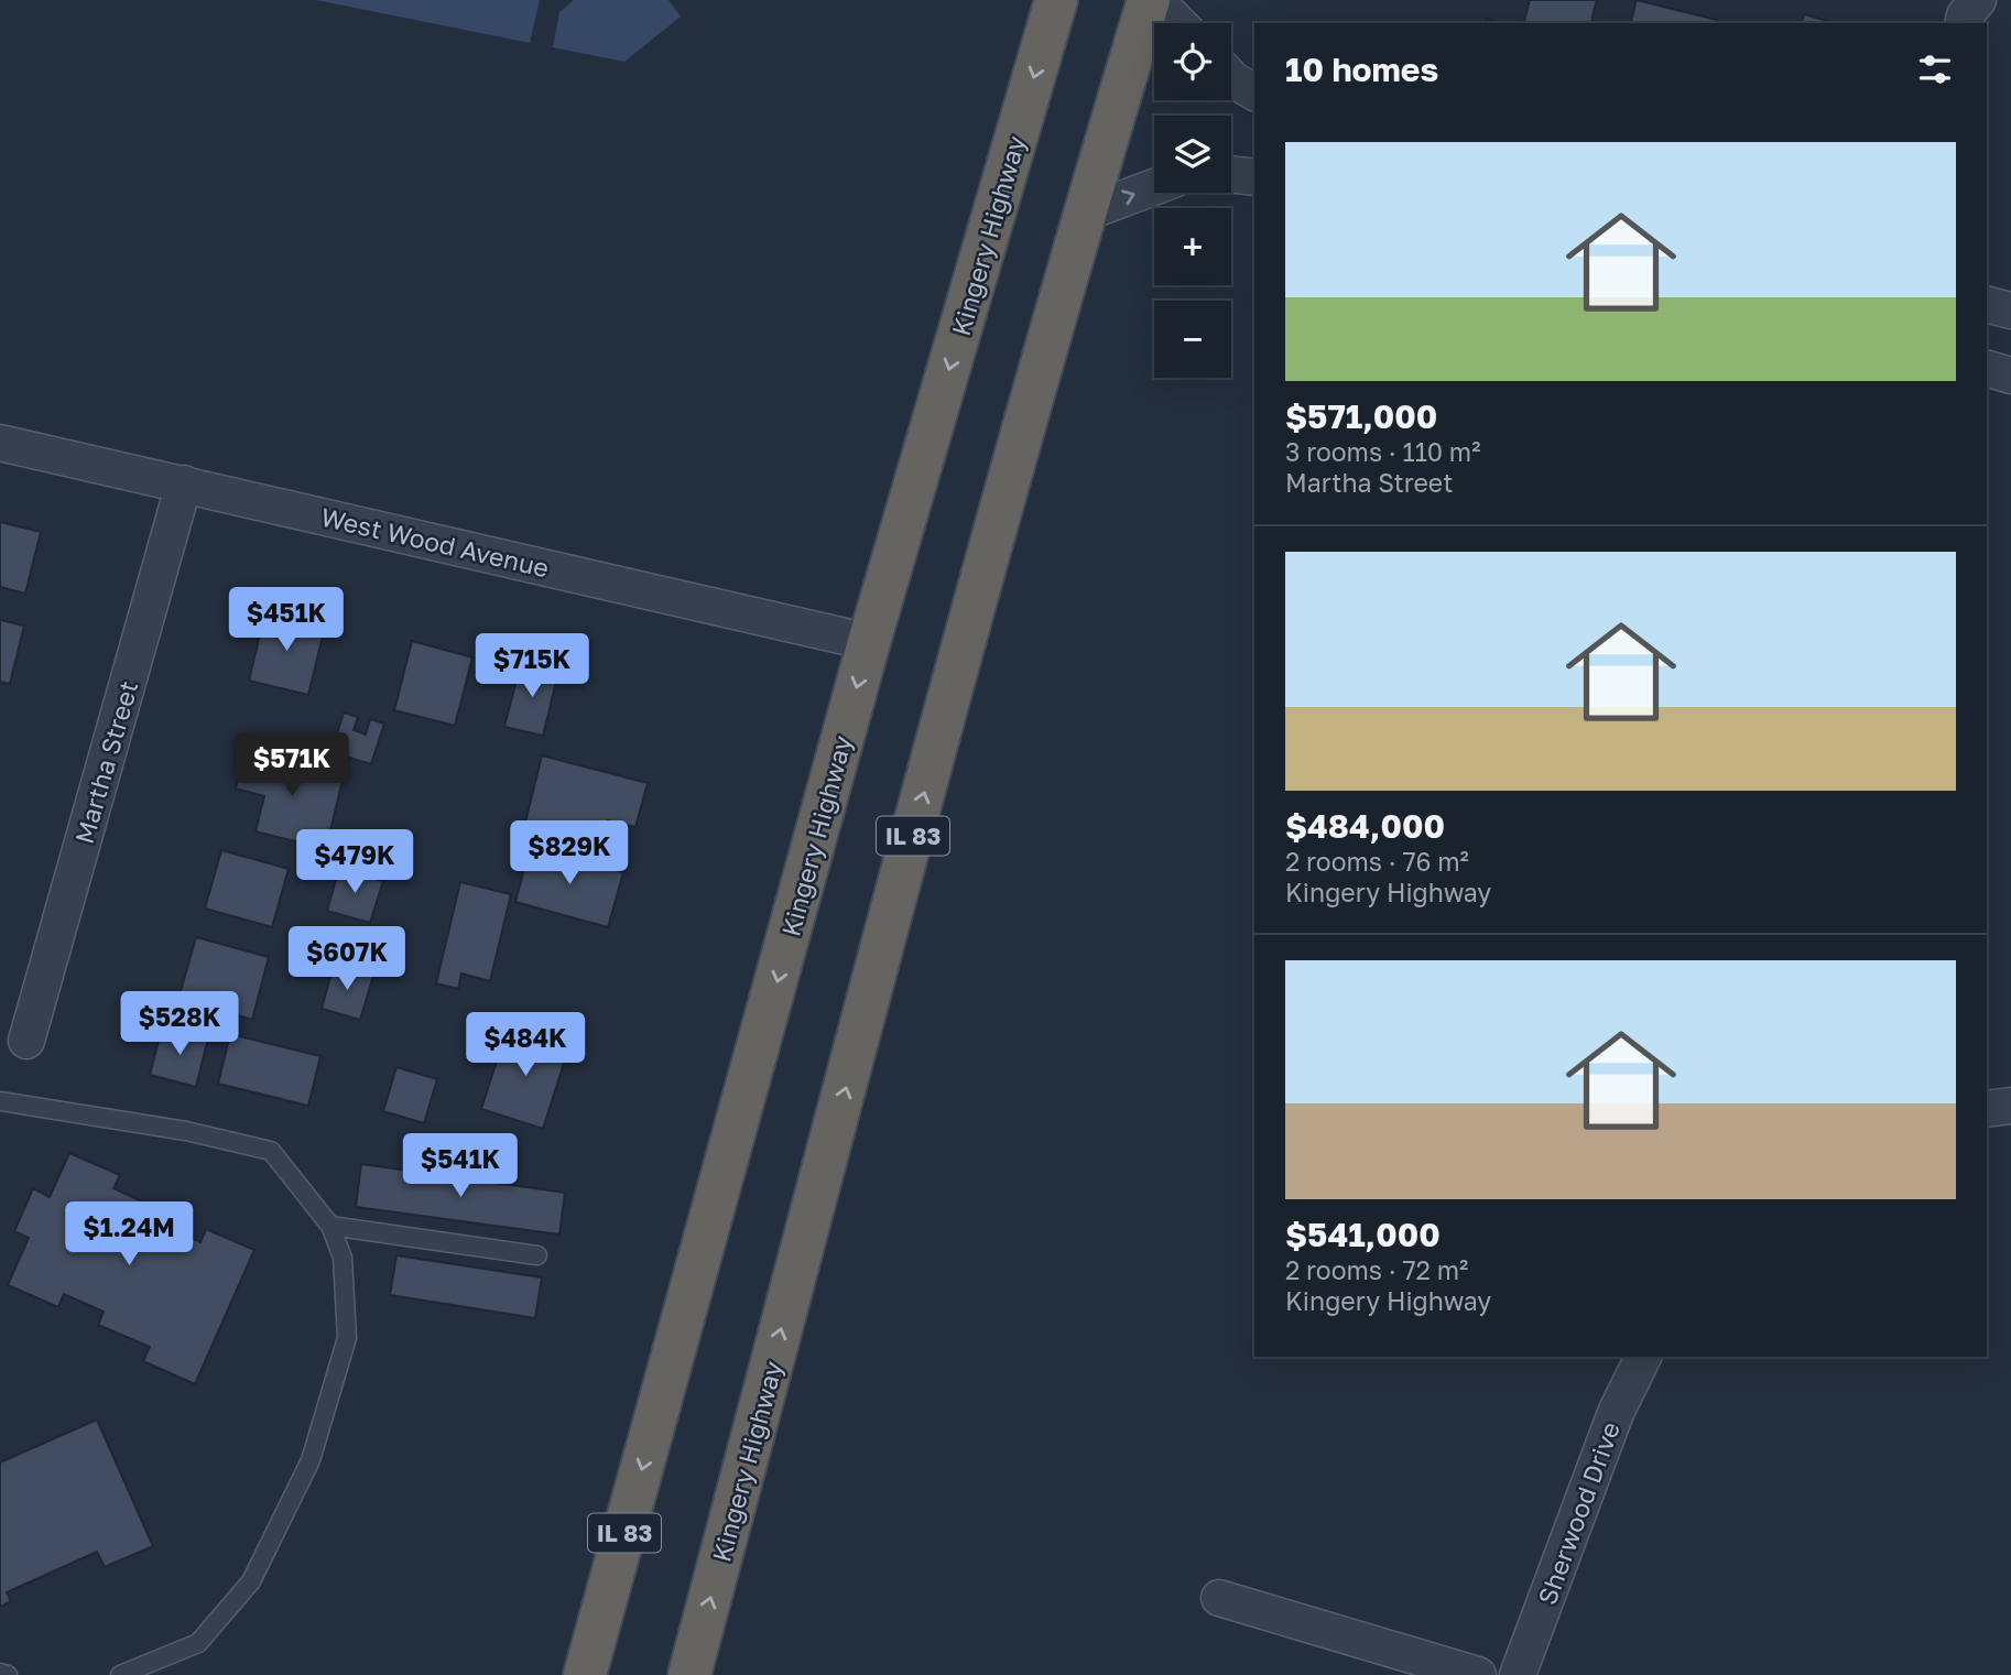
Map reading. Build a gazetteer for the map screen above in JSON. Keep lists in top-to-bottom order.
{
  "streets": {
    "highway": ["Kingery Highway", "IL 83"],
    "street": ["West Wood Avenue", "Martha Street", "Sherwood Drive"]
  },
  "crossings": [
    ["Kingery Highway", "West Wood Avenue"],
    ["West Wood Avenue", "Martha Street"]
  ],
  "page": {
    "map_buttons": ["+", "−"],
    "heading": "10 homes",
    "list": [
      {
        "name": "$571,000",
        "note": "3 rooms · 110 m² · Martha Street"
      },
      {
        "name": "$484,000",
        "note": "2 rooms · 76 m² · Kingery Highway"
      },
      {
        "name": "$541,000",
        "note": "2 rooms · 72 m² · Kingery Highway"
      }
    ],
    "price": [
      "$451K",
      "$715K",
      "$571K",
      "$829K",
      "$479K",
      "$607K",
      "$528K",
      "$484K",
      "$541K",
      "$1.24M"
    ]
  }
}
